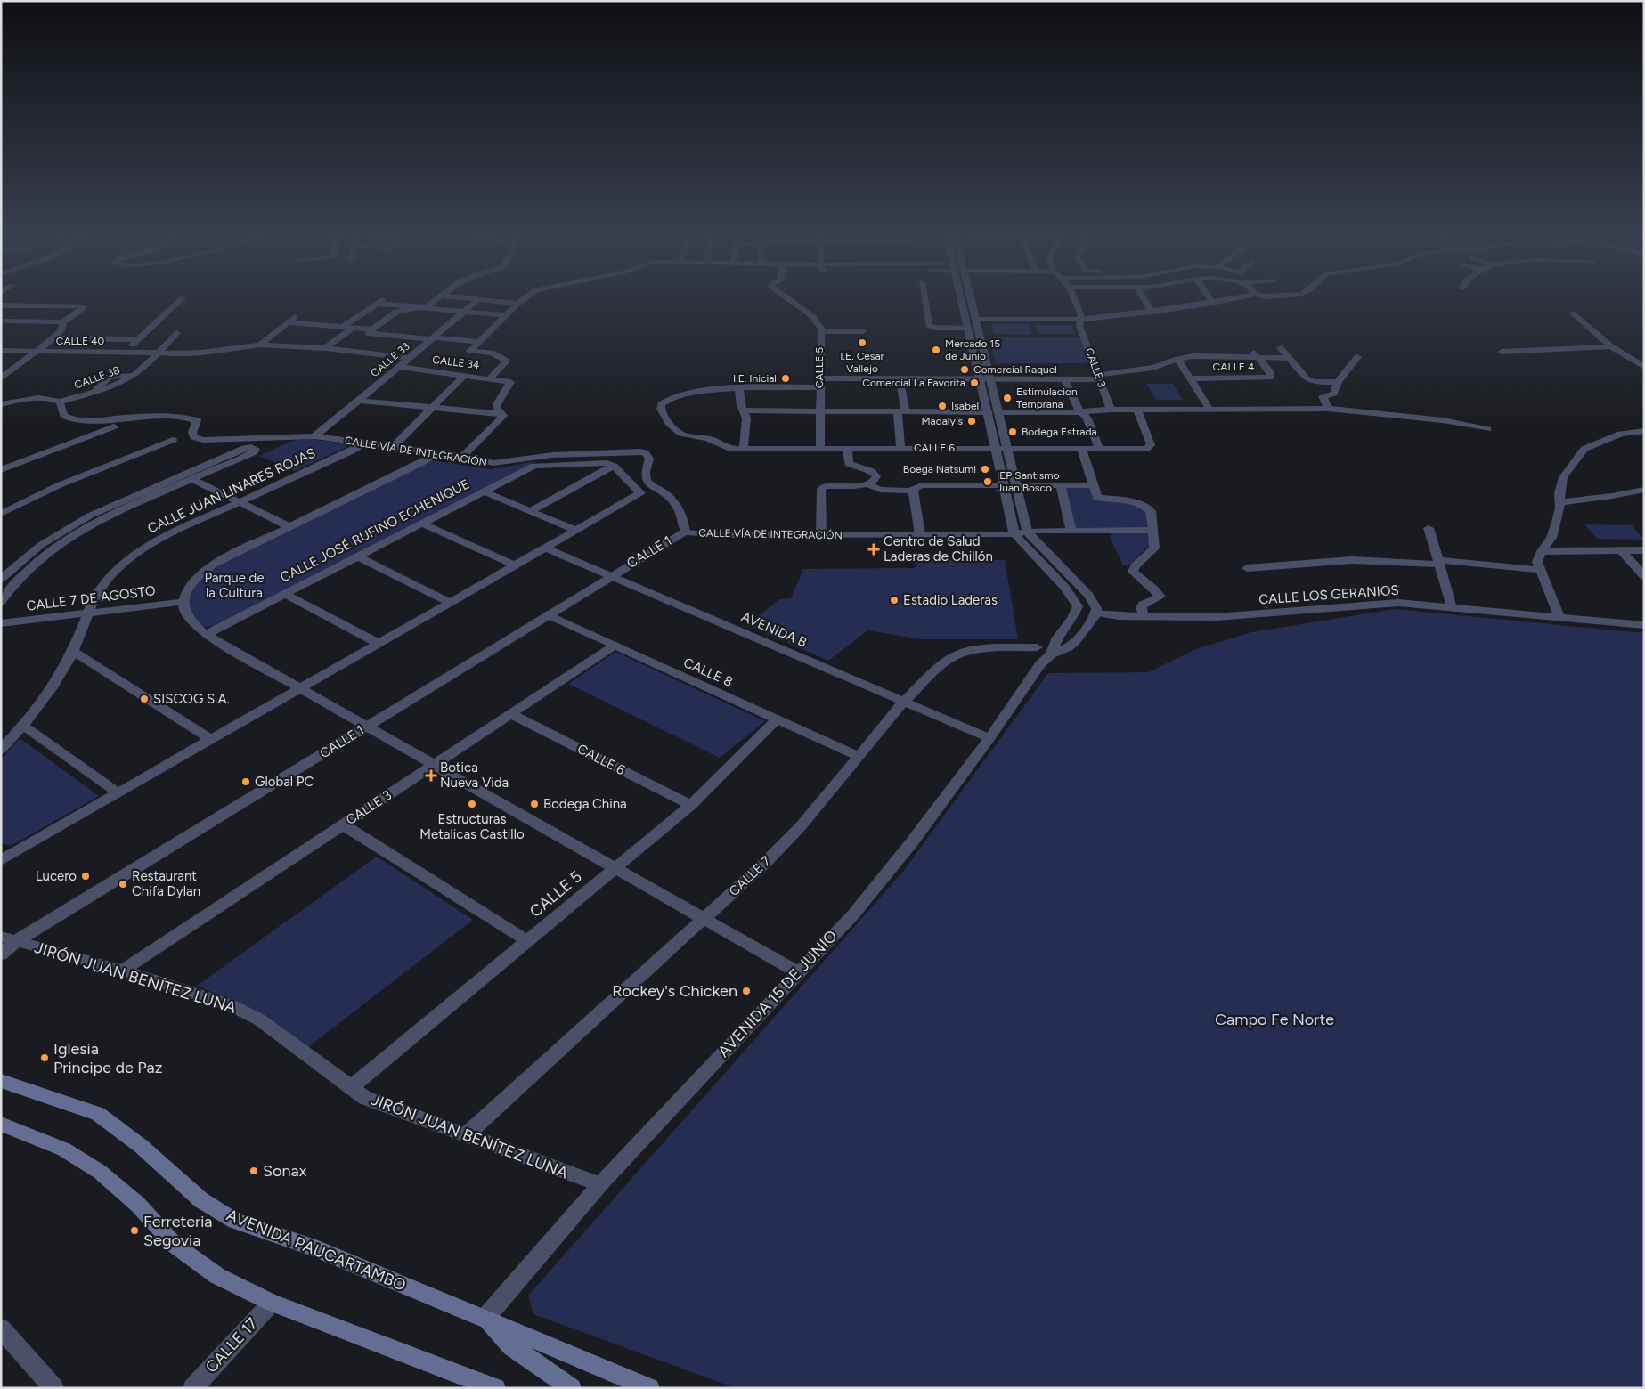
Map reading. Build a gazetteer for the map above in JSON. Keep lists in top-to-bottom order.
{
  "streets": {
    "main road": ["AVENIDA PAUCARTAMBO"],
    "street": [
      "CALLE 40",
      "CALLE 33",
      "CALLE 34",
      "CALLE 4",
      "CALLE 5",
      "CALLE 3",
      "CALLE 38",
      "CALLE 6",
      "CALLE VÍA DE INTEGRACIÓN",
      "CALLE JUAN LINARES ROJAS",
      "CALLE JOSÉ RUFINO ECHENIQUE",
      "CALLE 1",
      "CALLE LOS GERANIOS",
      "CALLE 7 DE AGOSTO",
      "AVENIDA B",
      "CALLE 8",
      "CALLE 7",
      "JIRÓN JUAN BENÍTEZ LUNA",
      "AVENIDA 15 DE JUNIO",
      "CALLE 17"
    ]
  },
  "crossings": [
    ["CALLE 40", "CALLE 38"],
    ["CALLE 33", "CALLE 34"],
    ["CALLE 33", "CALLE VÍA DE INTEGRACIÓN"],
    ["CALLE 5", "CALLE 6"],
    ["CALLE 5", "CALLE 8"],
    ["CALLE 5", "JIRÓN JUAN BENÍTEZ LUNA"],
    ["CALLE 3", "CALLE 6"],
    ["CALLE 3", "CALLE 8"],
    ["CALLE 3", "JIRÓN JUAN BENÍTEZ LUNA"],
    ["CALLE 38", "CALLE VÍA DE INTEGRACIÓN"],
    ["CALLE VÍA DE INTEGRACIÓN", "CALLE JUAN LINARES ROJAS"],
    ["CALLE VÍA DE INTEGRACIÓN", "CALLE 1"],
    ["CALLE VÍA DE INTEGRACIÓN", "AVENIDA 15 DE JUNIO"],
    ["CALLE JUAN LINARES ROJAS", "CALLE 7 DE AGOSTO"],
    ["CALLE 1", "AVENIDA B"],
    ["CALLE 1", "CALLE 8"],
    ["CALLE 1", "JIRÓN JUAN BENÍTEZ LUNA"],
    ["CALLE LOS GERANIOS", "AVENIDA 15 DE JUNIO"],
    ["AVENIDA B", "CALLE 7"],
    ["AVENIDA B", "AVENIDA 15 DE JUNIO"],
    ["CALLE 8", "CALLE 7"],
    ["CALLE 7", "JIRÓN JUAN BENÍTEZ LUNA"],
    ["JIRÓN JUAN BENÍTEZ LUNA", "AVENIDA 15 DE JUNIO"],
    ["AVENIDA 15 DE JUNIO", "AVENIDA PAUCARTAMBO"]
  ],
  "parks": ["Parque de la Cultura", "Campo Fe Norte"],
  "places": {
    "other": [
      "I.E. Cesar Vallejo",
      "Mercado 15 de Junio",
      "Comercial Raquel",
      "I.E. Inicial",
      "Comercial La Favorita",
      "Estimulacion Temprana",
      "Isabel",
      "Madaly´s",
      "Bodega Estrada",
      "Boega Natsumi",
      "IEP Santismo Juan Bosco",
      "Estadio Laderas",
      "SISCOG S.A.",
      "Global PC",
      "Estructuras Metalicas Castillo",
      "Bodega China",
      "Lucero",
      "Restaurant Chifa Dylan",
      "Rockey's Chicken",
      "Iglesia Principe de Paz",
      "Sonax",
      "Ferreteria Segovia"
    ],
    "health": ["Centro de Salud Laderas de Chillón", "Botica Nueva Vida"]
  }
}
